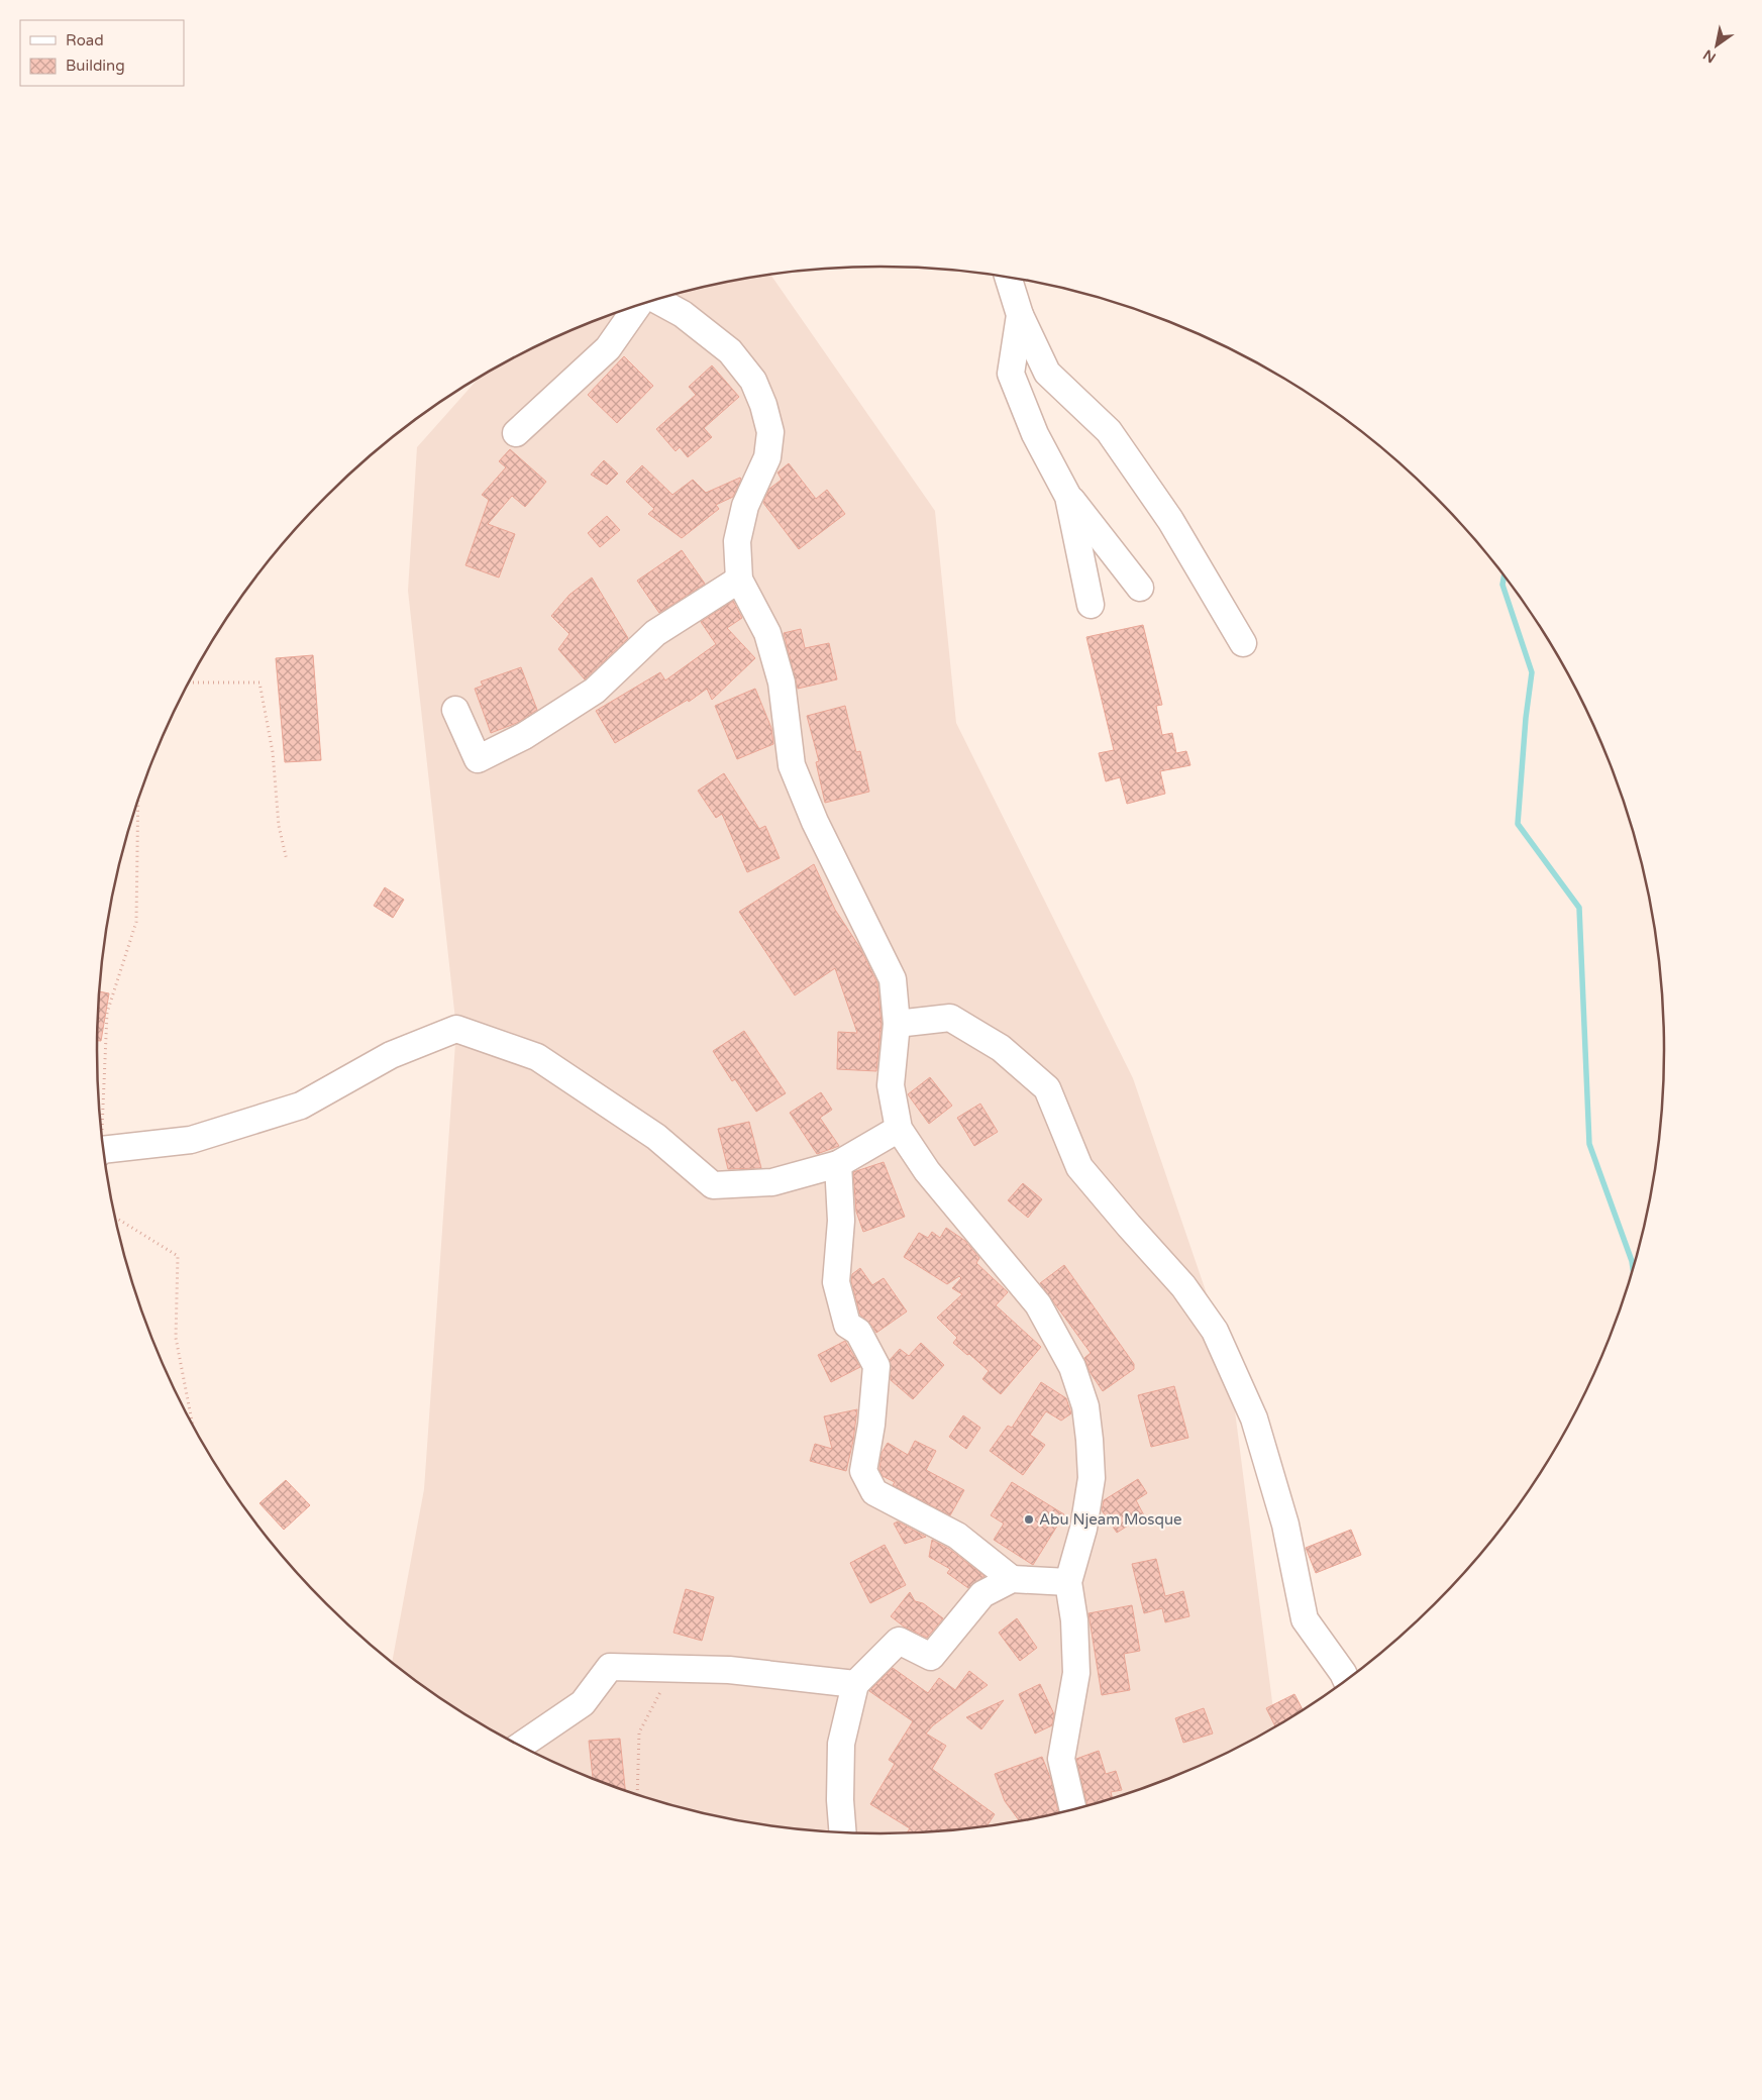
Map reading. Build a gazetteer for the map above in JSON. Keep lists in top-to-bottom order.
{
  "places": ["Abu Njeam Mosque"],
  "legend": ["Road", "Building"],
  "north": "bottom left"
}
